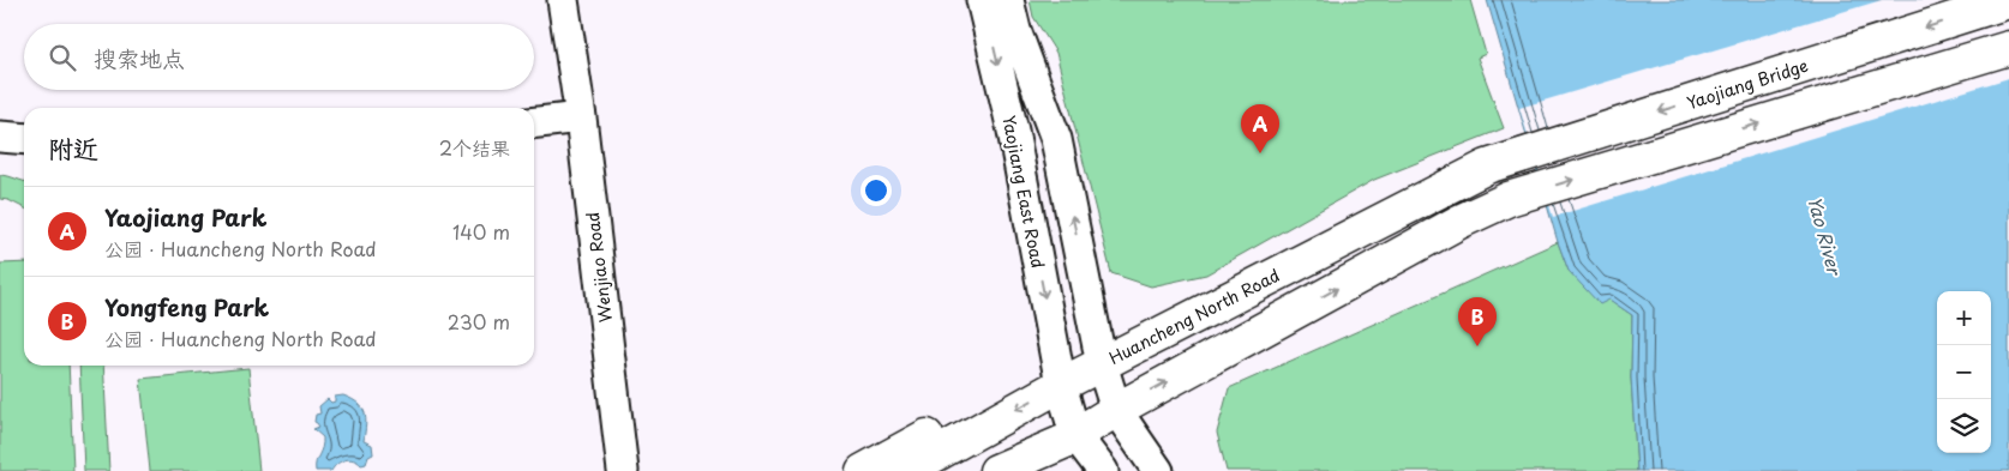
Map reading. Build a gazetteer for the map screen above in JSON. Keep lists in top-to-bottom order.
{
  "streets": {
    "main road": [
      "Yaojiang Bridge",
      "Yaojiang East Road",
      "Wenjiao Road",
      "Huancheng North Road"
    ]
  },
  "crossings": [
    ["Yaojiang Bridge", "Huancheng North Road"],
    ["Yaojiang East Road", "Huancheng North Road"]
  ],
  "water": ["Yao River"],
  "page": {
    "search": "搜索地点",
    "pins": ["A", "B"],
    "heading": ["附近", "2个结果"],
    "list": [
      {
        "mark": "A",
        "name": "Yaojiang Park",
        "note": "公园 · Huancheng North Road",
        "value": "140 m"
      },
      {
        "mark": "B",
        "name": "Yongfeng Park",
        "note": "公园 · Huancheng North Road",
        "value": "230 m"
      }
    ],
    "map_buttons": ["+", "−"]
  }
}
